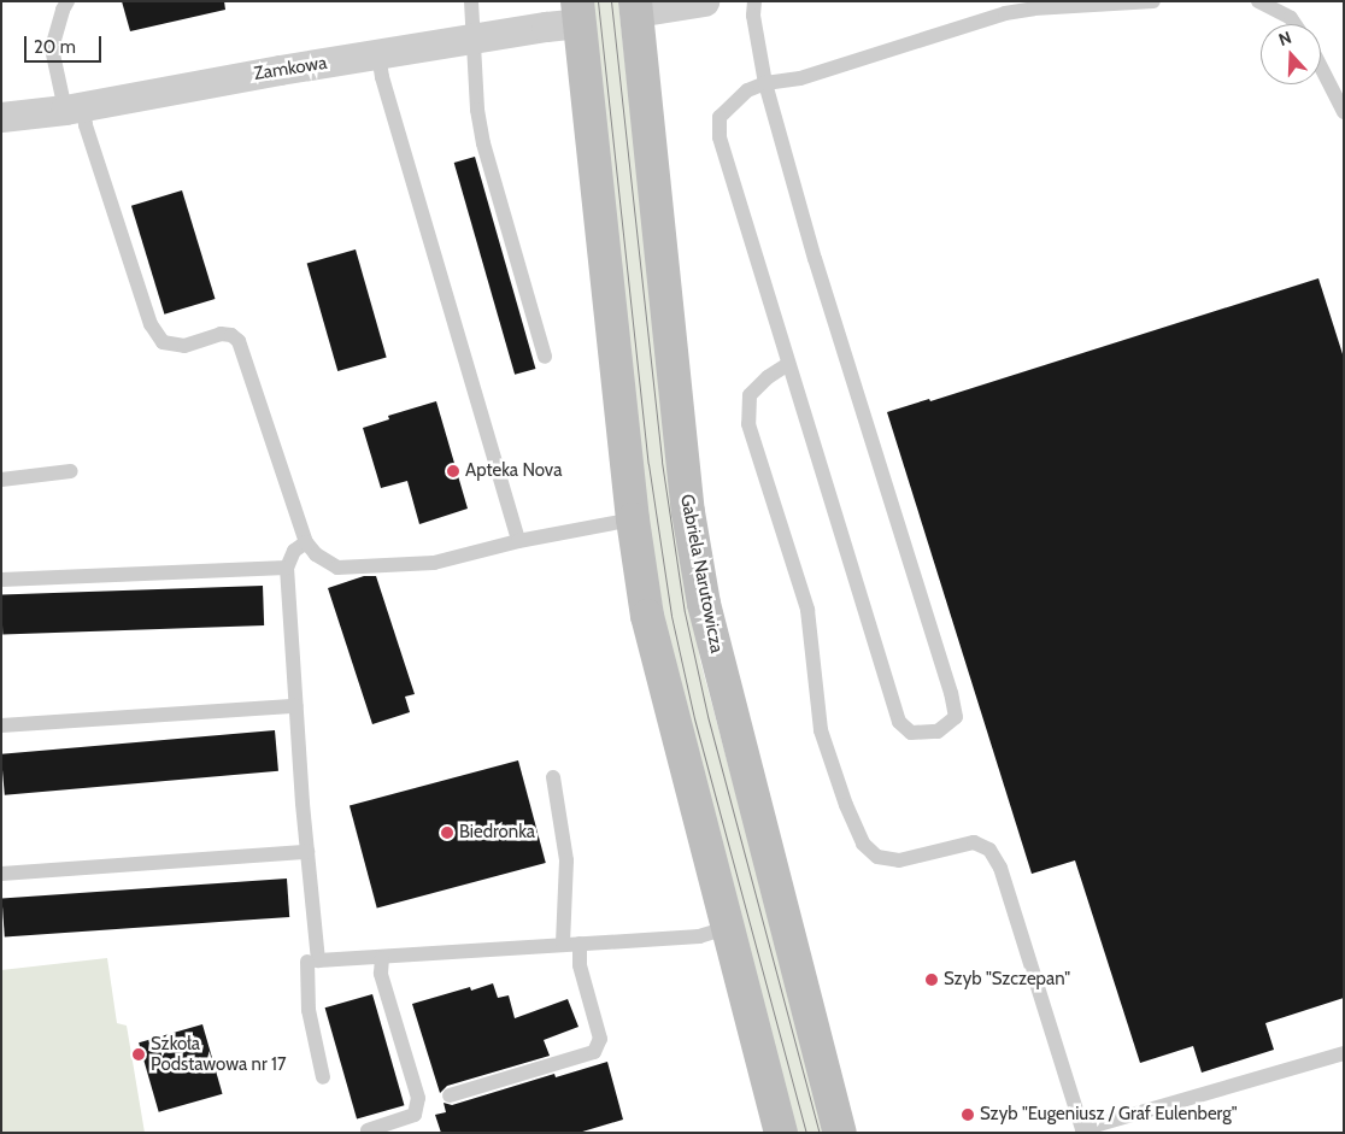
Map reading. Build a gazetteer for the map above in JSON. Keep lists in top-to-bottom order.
{
  "streets": {
    "street": ["Zamkowa", "Gabriela Narutowicza"]
  },
  "places": [
    "Apteka Nova",
    "Biedronka",
    "Szyb \"Szczepan\"",
    "Szkoła Podstawowa nr 17",
    "Szyb \"Eugeniusz / Graf Eulenberg\""
  ],
  "scale_bar": "20 m",
  "north": "top"
}
